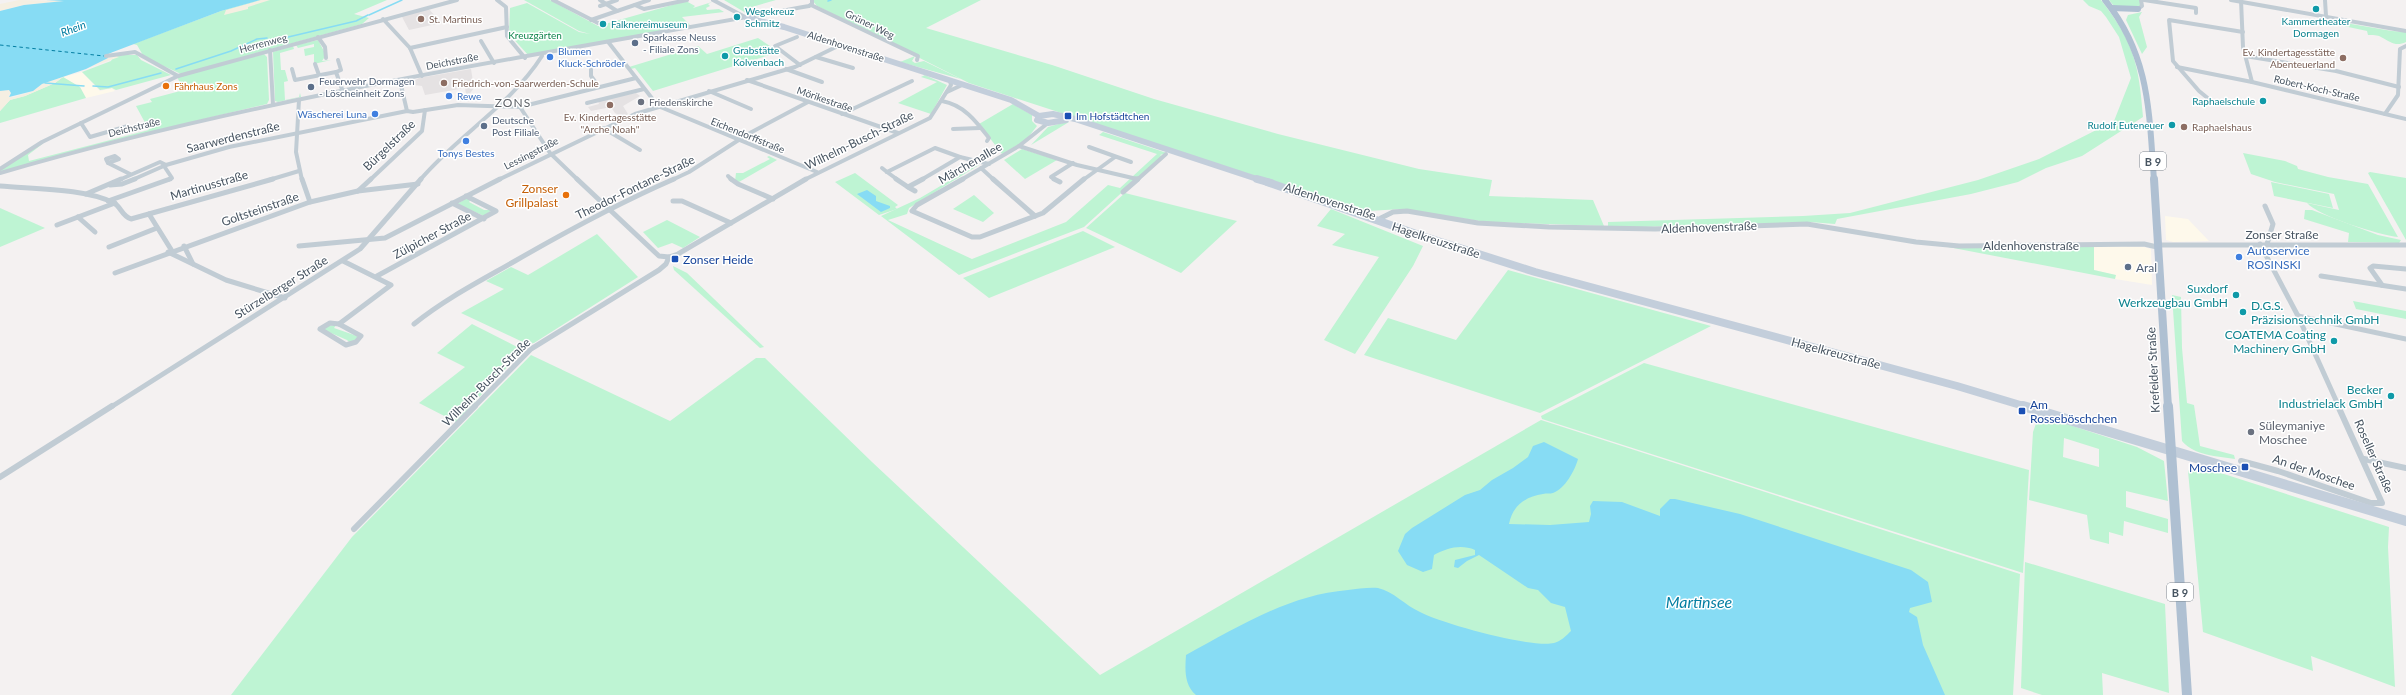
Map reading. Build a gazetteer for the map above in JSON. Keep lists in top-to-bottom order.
{
  "streets": {
    "main road": ["B 9", "Krefelder Straße"],
    "street": [
      "Grüner Weg",
      "Herrenweg",
      "Aldenhovenstraße",
      "Deichstraße",
      "Robert-Koch-Straße",
      "Mörikestraße",
      "Eichendorffstraße",
      "Saarwerdenstraße",
      "Wilhelm-Busch-Straße",
      "Bürgelstraße",
      "Lessingstraße",
      "Märchenallee",
      "Martinusstraße",
      "Theodor-Fontane-Straße",
      "Goltsteinstraße",
      "Zonser Straße",
      "Zülpicher Straße",
      "Hagelkreuzstraße",
      "Stürzelberger Straße",
      "Roseller Straße",
      "An der Moschee"
    ]
  },
  "crossings": [
    ["Grüner Weg", "Deichstraße"],
    ["Aldenhovenstraße", "Deichstraße"],
    ["Aldenhovenstraße", "Wilhelm-Busch-Straße"],
    ["Aldenhovenstraße", "Lessingstraße"],
    ["Aldenhovenstraße", "Zonser Straße"],
    ["Aldenhovenstraße", "Hagelkreuzstraße"],
    ["Aldenhovenstraße", "Krefelder Straße"],
    ["Deichstraße", "Eichendorffstraße"],
    ["Deichstraße", "Stürzelberger Straße"],
    ["Mörikestraße", "Wilhelm-Busch-Straße"],
    ["Mörikestraße", "Lessingstraße"],
    ["Mörikestraße", "Theodor-Fontane-Straße"],
    ["Eichendorffstraße", "Saarwerdenstraße"],
    ["Eichendorffstraße", "Wilhelm-Busch-Straße"],
    ["Eichendorffstraße", "Lessingstraße"],
    ["Eichendorffstraße", "Theodor-Fontane-Straße"],
    ["Saarwerdenstraße", "Bürgelstraße"],
    ["Saarwerdenstraße", "Stürzelberger Straße"],
    ["Bürgelstraße", "Goltsteinstraße"],
    ["Lessingstraße", "Zülpicher Straße"],
    ["Lessingstraße", "Stürzelberger Straße"],
    ["B 9", "Hagelkreuzstraße"],
    ["B 9", "Krefelder Straße"],
    ["Goltsteinstraße", "Stürzelberger Straße"],
    ["Zonser Straße", "Krefelder Straße"],
    ["Zonser Straße", "Roseller Straße"],
    ["Hagelkreuzstraße", "Krefelder Straße"],
    ["Roseller Straße", "An der Moschee"]
  ],
  "districts": ["ZONS"],
  "water": ["Rhein", "Martinsee"],
  "parks": ["Kreuzgärten"],
  "places": {
    "other": [
      "Kammertheater Dormagen",
      "Wegekreuz Schmitz",
      "St. Martinus",
      "Falknereimuseum",
      "Sparkasse Neuss - Filiale Zons",
      "Grabstätte Kolvenbach",
      "Blumen Kluck-Schröder",
      "Ev. Kindertagesstätte Abenteuerland",
      "Friedrich-von-Saarwerden-Schule",
      "Fährhaus Zons",
      "Feuerwehr Dormagen - Löscheinheit Zons",
      "Rewe",
      "Raphaelschule",
      "Friedenskirche",
      "Ev. Kindertagesstätte \"Arche Noah\"",
      "Wäscherei Luna",
      "Rudolf Euteneuer",
      "Deutsche Post Filiale",
      "Raphaelshaus",
      "Tonys Bestes",
      "Zonser Grillpalast",
      "Autoservice ROSINSKI",
      "Aral",
      "Suxdorf Werkzeugbau GmbH",
      "D.G.S. Präzisionstechnik GmbH",
      "COATEMA Coating Machinery GmbH",
      "Becker Industrielack GmbH",
      "Süleymaniye Moschee"
    ],
    "transit": [
      "Im Hofstädtchen",
      "Zonser Heide",
      "Am Rosseböschchen",
      "Moschee"
    ]
  }
}
